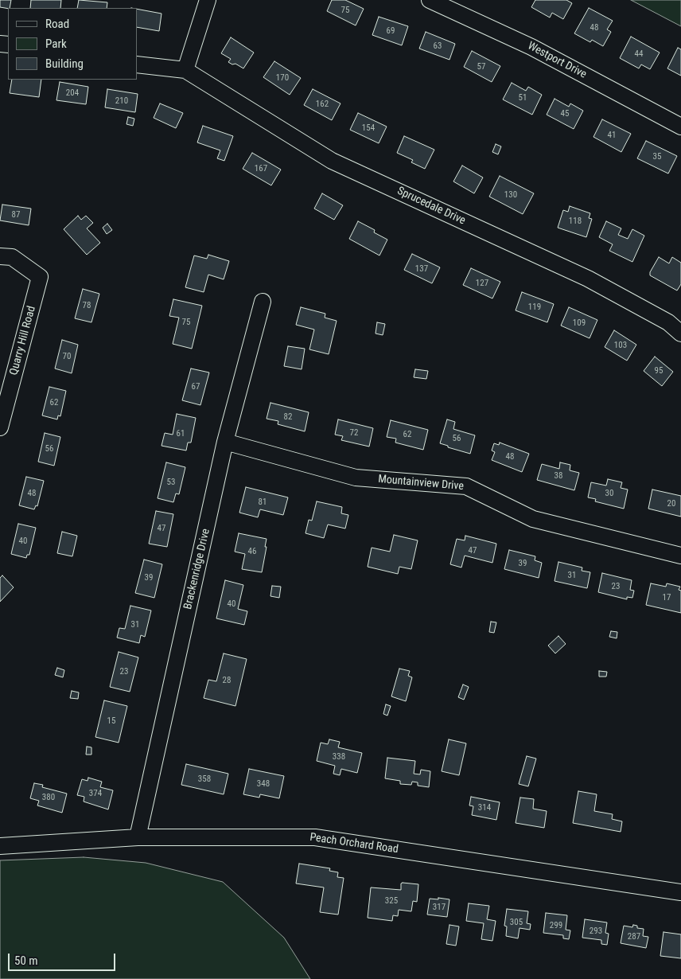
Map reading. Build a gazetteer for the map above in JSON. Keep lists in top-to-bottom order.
{
  "streets": {
    "street": [
      "Westport Drive",
      "Sprucedale Drive",
      "Quarry Hill Road",
      "Mountainview Drive",
      "Brackenridge Drive",
      "Peach Orchard Road"
    ]
  },
  "crossings": [
    ["Mountainview Drive", "Brackenridge Drive"],
    ["Brackenridge Drive", "Peach Orchard Road"]
  ],
  "house_numbers": [
    "75",
    "48",
    "69",
    "63",
    "44",
    "57",
    "170",
    "204",
    "51",
    "210",
    "162",
    "45",
    "154",
    "41",
    "35",
    "167",
    "130",
    "87",
    "118",
    "137",
    "127",
    "78",
    "119",
    "75",
    "109",
    "103",
    "70",
    "95",
    "67",
    "62",
    "82",
    "72",
    "61",
    "62",
    "56",
    "56",
    "48",
    "38",
    "53",
    "48",
    "30",
    "81",
    "20",
    "47",
    "40",
    "47",
    "46",
    "39",
    "31",
    "39",
    "23",
    "17",
    "40",
    "31",
    "23",
    "28",
    "15",
    "338",
    "358",
    "348",
    "374",
    "380",
    "314",
    "325",
    "317",
    "305",
    "299",
    "293",
    "287"
  ],
  "legend": ["Road", "Park", "Building"],
  "scale_bar": "50 m"
}
